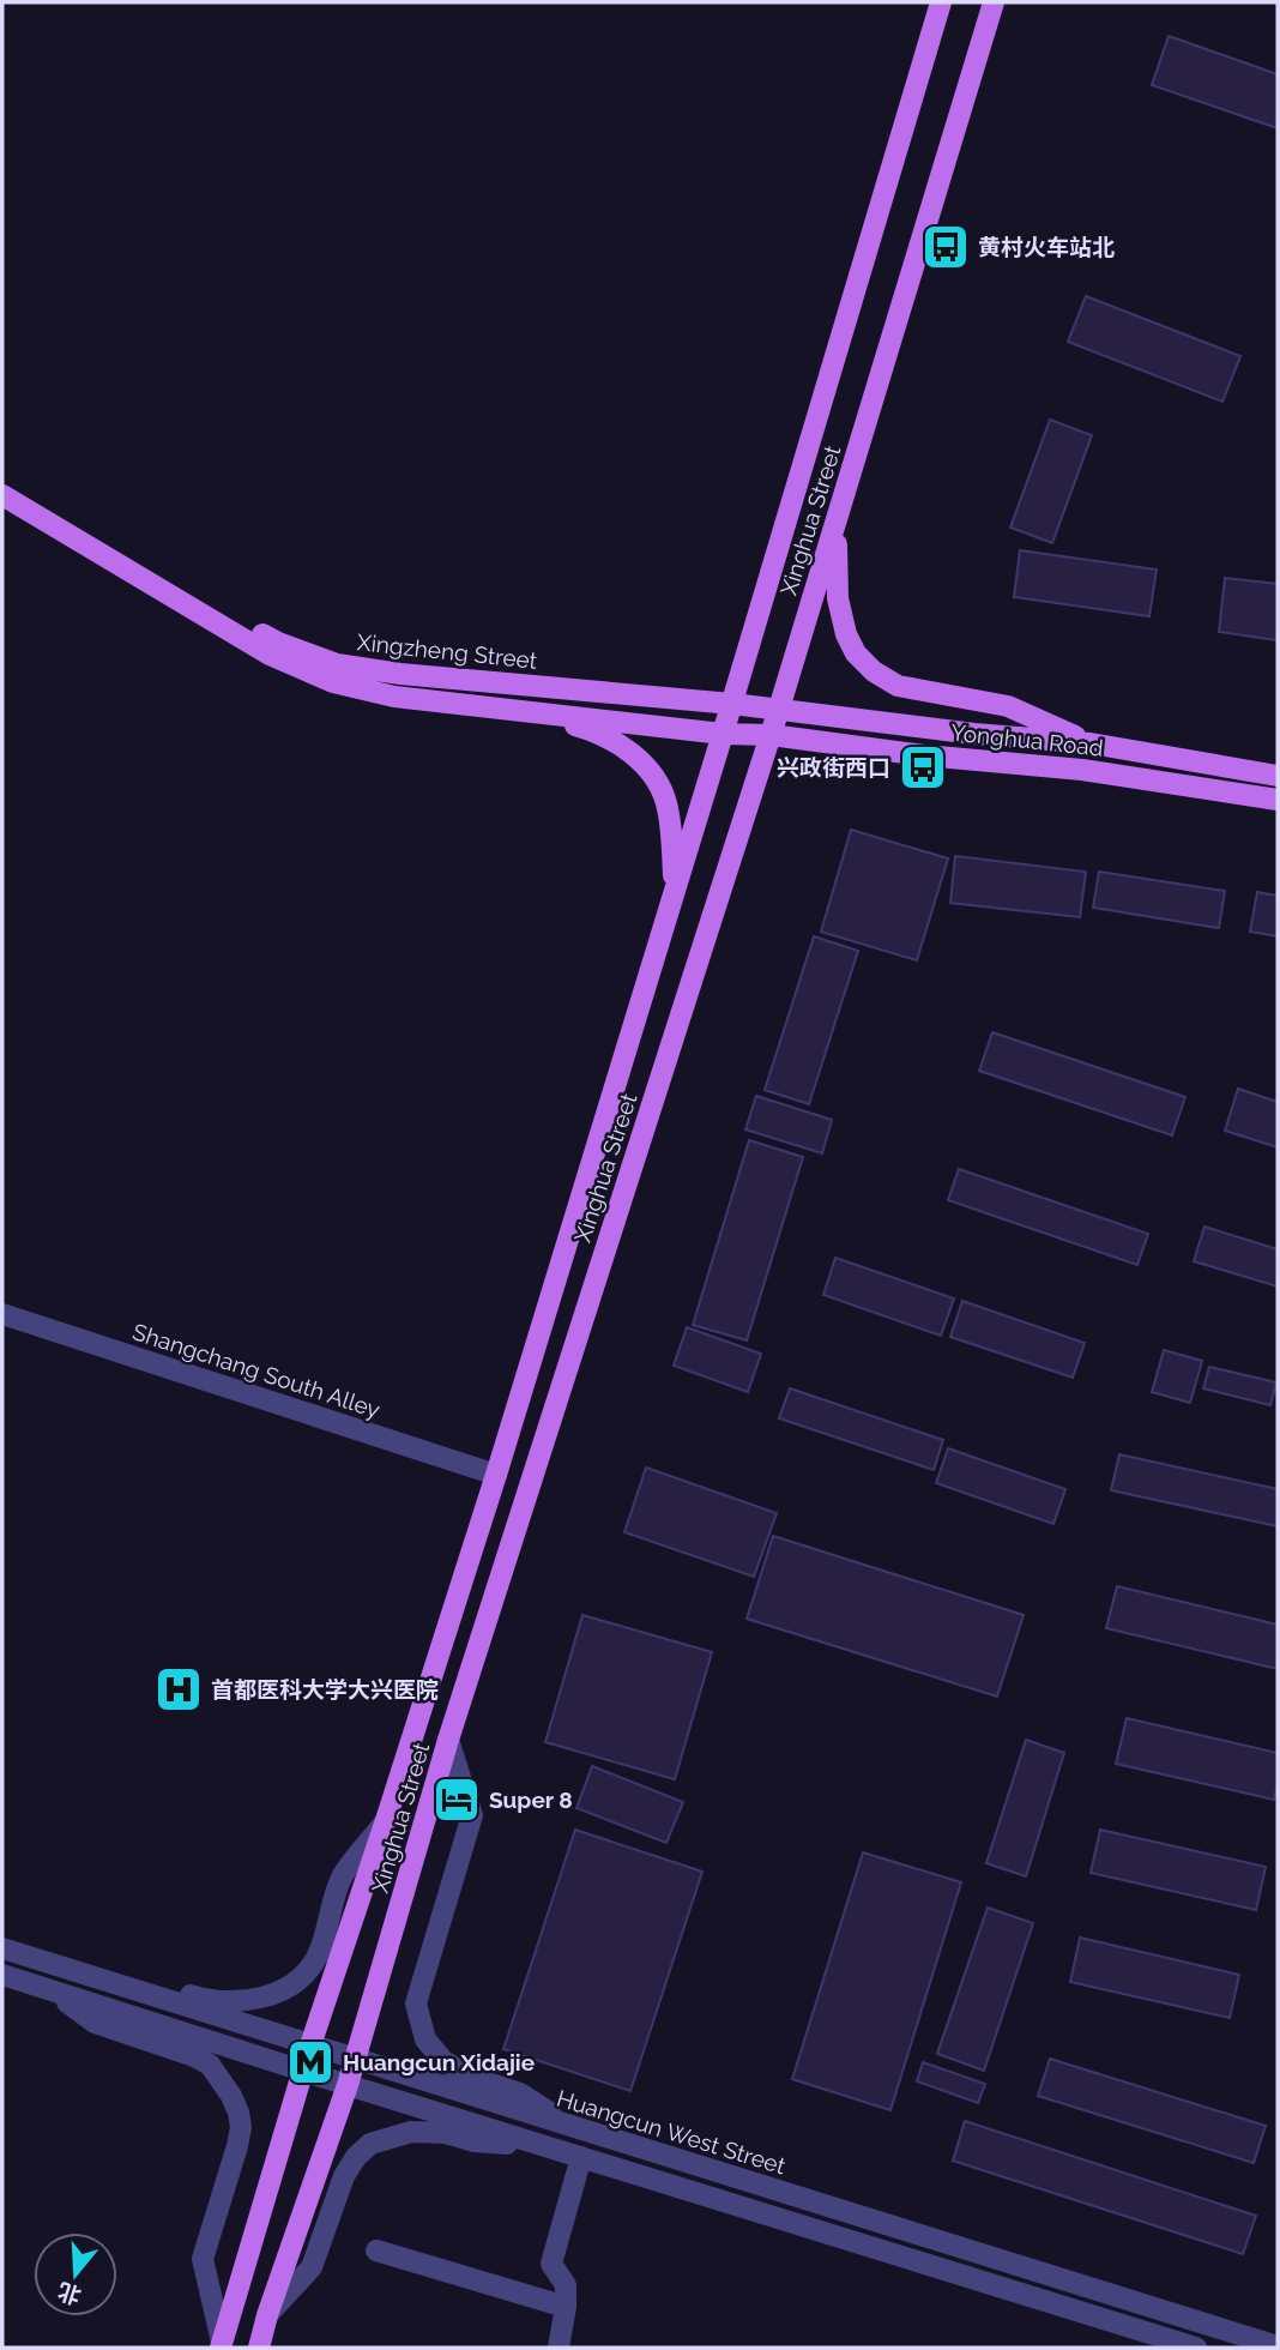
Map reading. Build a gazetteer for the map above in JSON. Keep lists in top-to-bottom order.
{
  "streets": {
    "main road": ["Xinghua Street", "Xingzheng Street", "Yonghua Road"],
    "street": ["Shangchang South Alley", "Huangcun West Street"]
  },
  "crossings": [
    ["Xinghua Street", "Xingzheng Street"],
    ["Xinghua Street", "Yonghua Road"],
    ["Xinghua Street", "Shangchang South Alley"],
    ["Xinghua Street", "Huangcun West Street"],
    ["Xingzheng Street", "Yonghua Road"]
  ],
  "places": {
    "bus stop": ["黄村火车站北", "兴政街西口"],
    "hospital": ["首都医科大学大兴医院"],
    "hotel": ["Super 8"],
    "metro station": ["Huangcun Xidajie"]
  },
  "north": "bottom"
}
